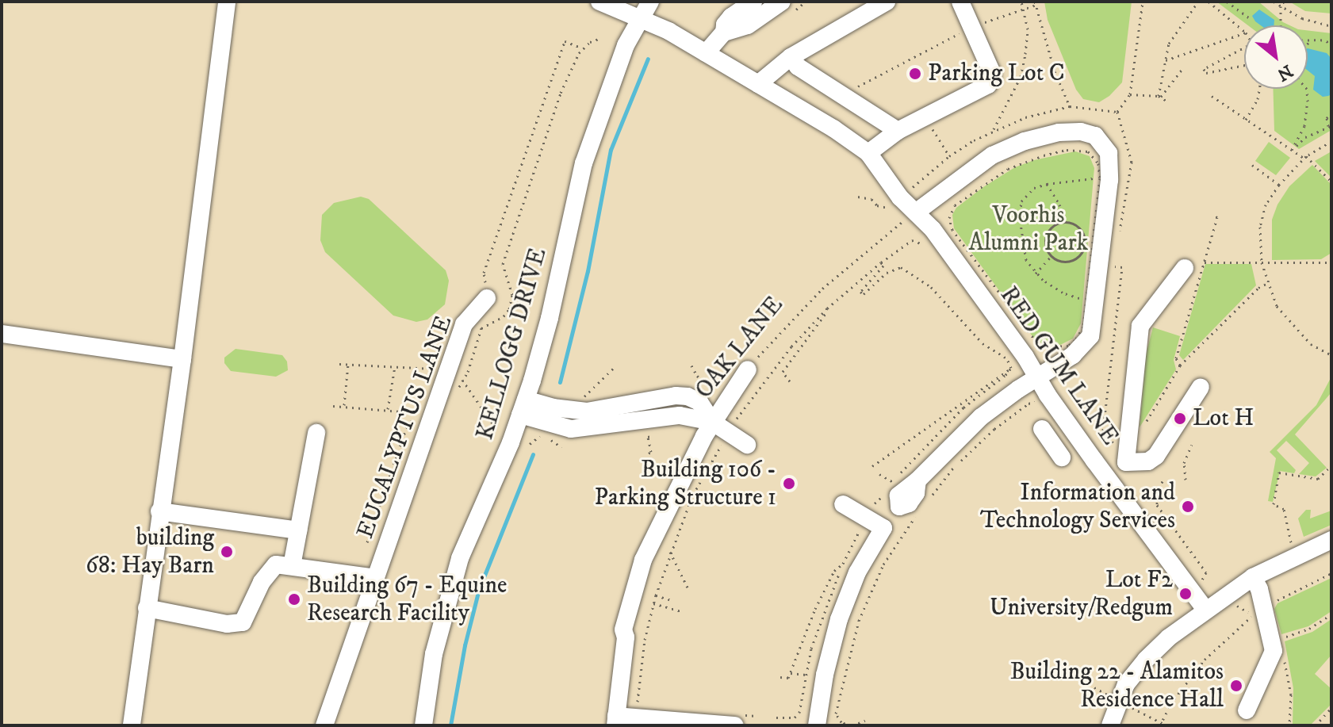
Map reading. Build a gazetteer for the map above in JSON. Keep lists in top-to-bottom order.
{
  "streets": {
    "street": [
      "KELLOGG DRIVE",
      "OAK LANE",
      "RED GUM LANE",
      "EUCALYPTUS LANE"
    ]
  },
  "crossings": [
    ["KELLOGG DRIVE", "RED GUM LANE"],
    ["OAK LANE", "RED GUM LANE"]
  ],
  "parks": ["Voorhis Alumni Park"],
  "places": [
    "Parking Lot C",
    "Lot H",
    "Building 106 - Parking Structure 1",
    "Information and Technology Services",
    "building 68: Hay Barn",
    "Lot F2 University/Redgum",
    "Building 67 - Equine Research Facility",
    "Building 22 - Alamitos Residence Hall"
  ],
  "north": "bottom right"
}
